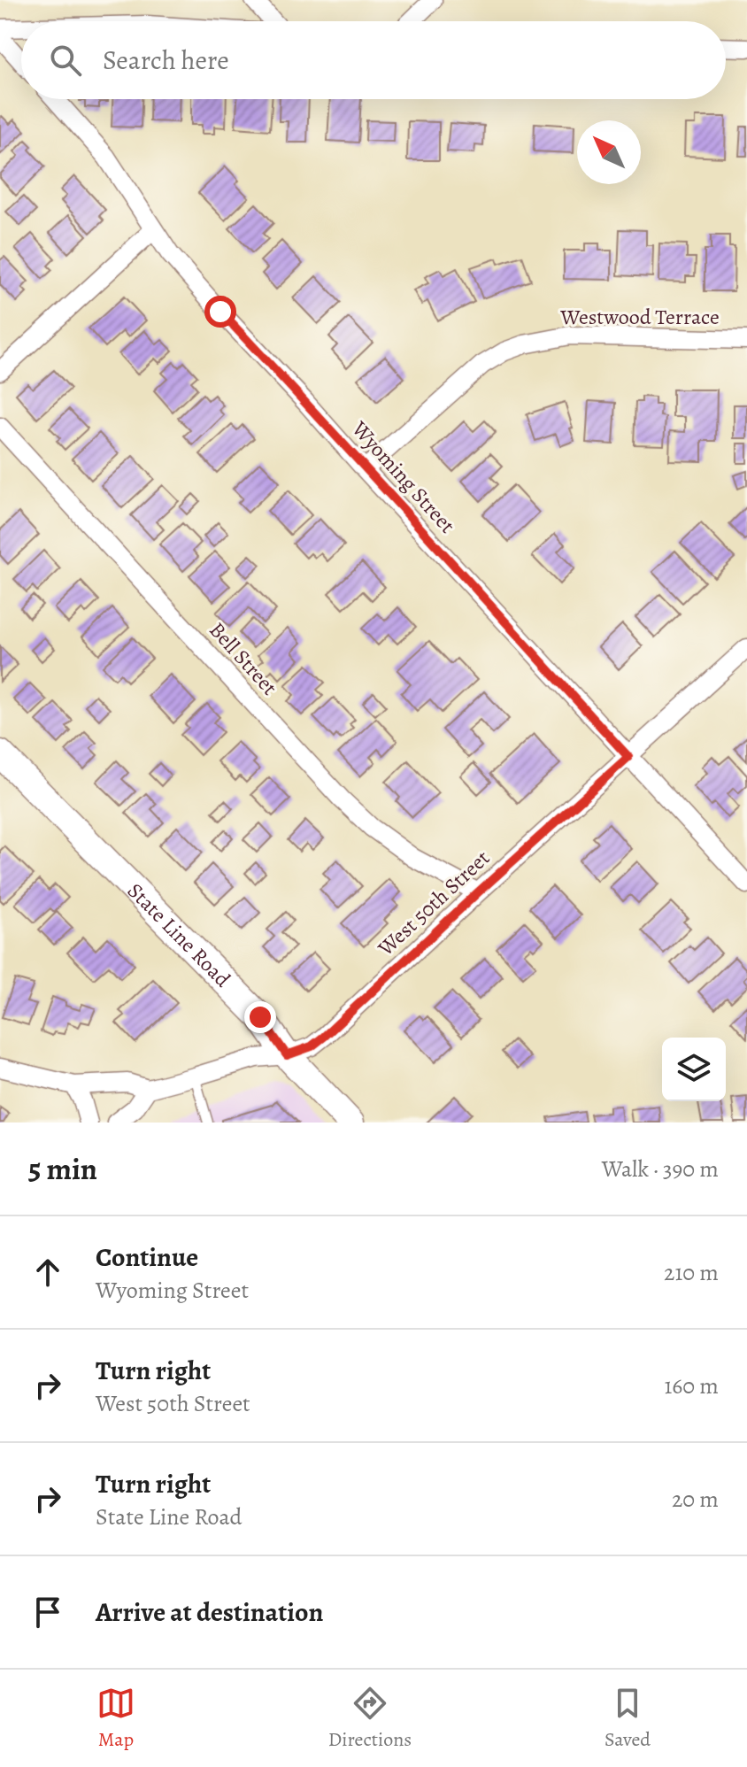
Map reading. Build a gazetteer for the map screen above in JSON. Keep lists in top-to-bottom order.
{
  "streets": {
    "street": [
      "Westwood Terrace",
      "Wyoming Street",
      "Bell Street",
      "West 50th Street",
      "State Line Road"
    ]
  },
  "crossings": [
    ["Westwood Terrace", "Wyoming Street"],
    ["Wyoming Street", "West 50th Street"],
    ["Bell Street", "West 50th Street"],
    ["West 50th Street", "State Line Road"]
  ],
  "north": "top left",
  "page": {
    "search": "Search here",
    "heading": ["5 min", "Walk · 390 m"],
    "list": [
      ["Continue", "Wyoming Street", "210 m"],
      ["Turn right", "West 50th Street", "160 m"],
      ["Turn right", "State Line Road", "20 m"],
      "Arrive at destination"
    ],
    "nav": ["Map", "Directions", "Saved"]
  }
}
